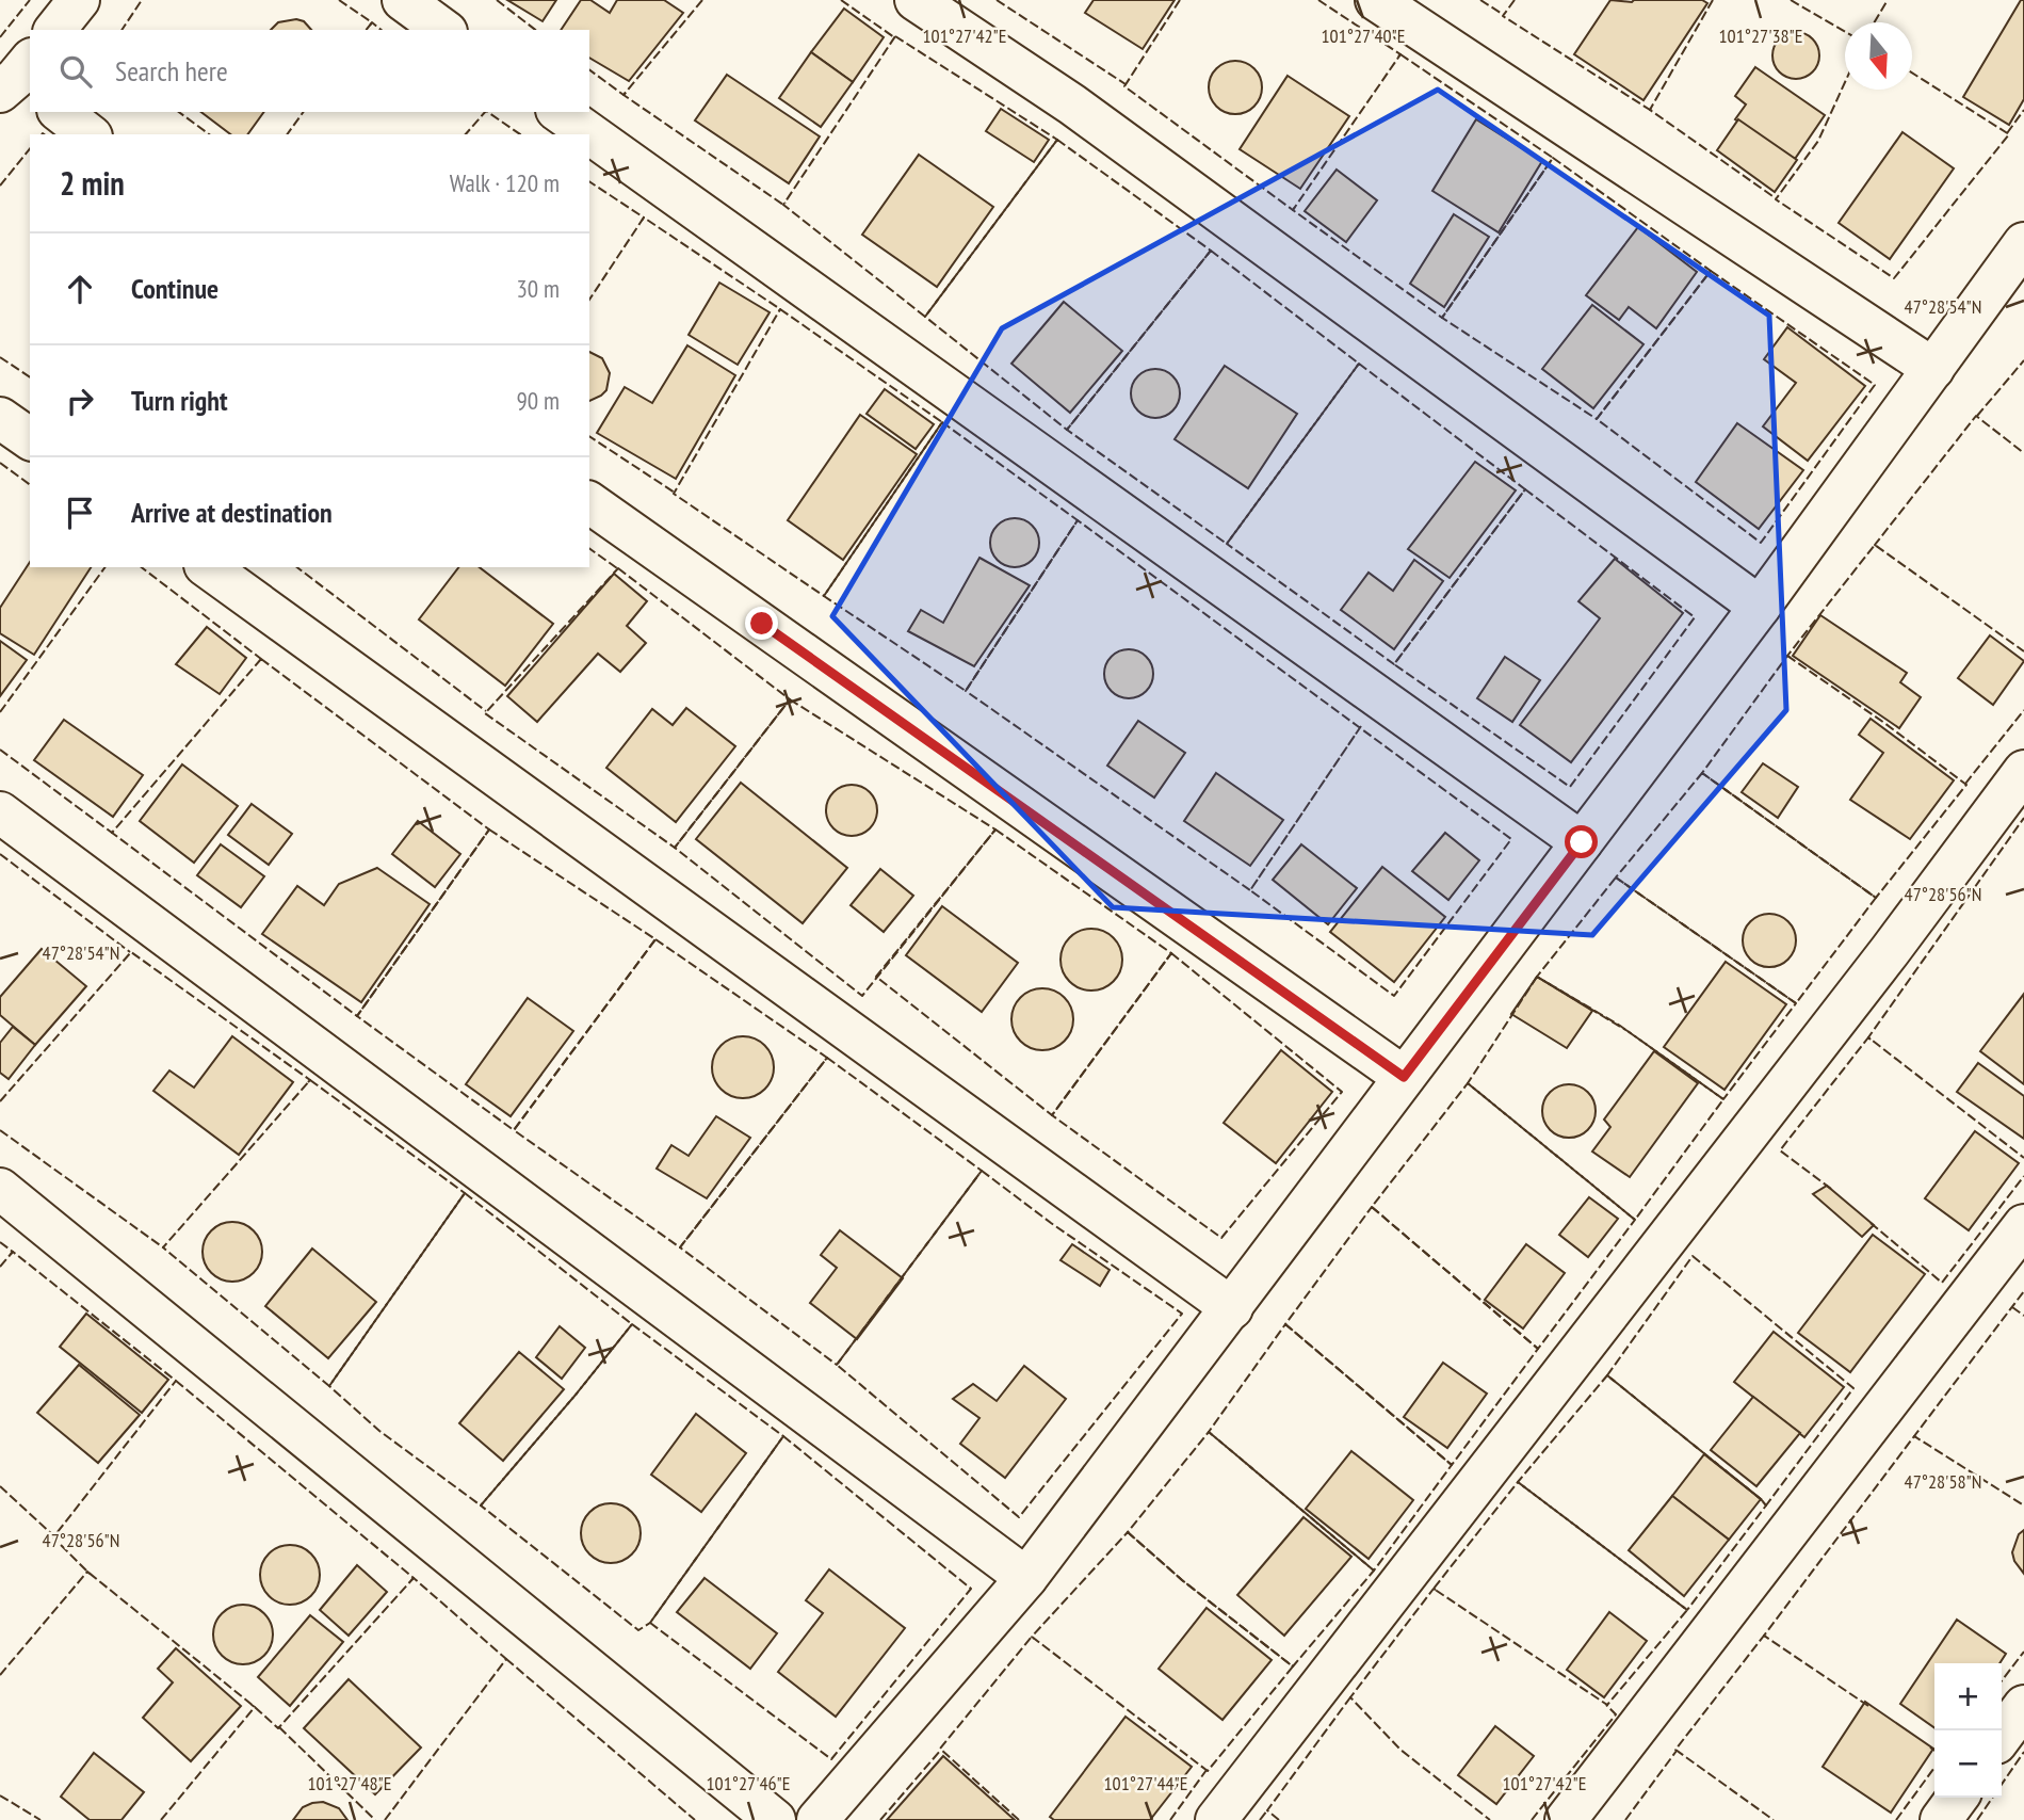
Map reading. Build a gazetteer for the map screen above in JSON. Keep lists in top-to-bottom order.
{
  "north": "bottom",
  "page": {
    "search": "Search here",
    "heading": ["2 min", "Walk · 120 m"],
    "list": [
      ["Continue", "30 m"],
      ["Turn right", "90 m"],
      "Arrive at destination"
    ],
    "map_buttons": ["+", "−"]
  },
  "coordinates": [
    "101°27'42\"E",
    "101°27'40\"E",
    "101°27'38\"E",
    "47°28'54\"N",
    "47°28'56\"N",
    "47°28'58\"N",
    "101°27'48\"E",
    "101°27'46\"E",
    "101°27'44\"E"
  ]
}
